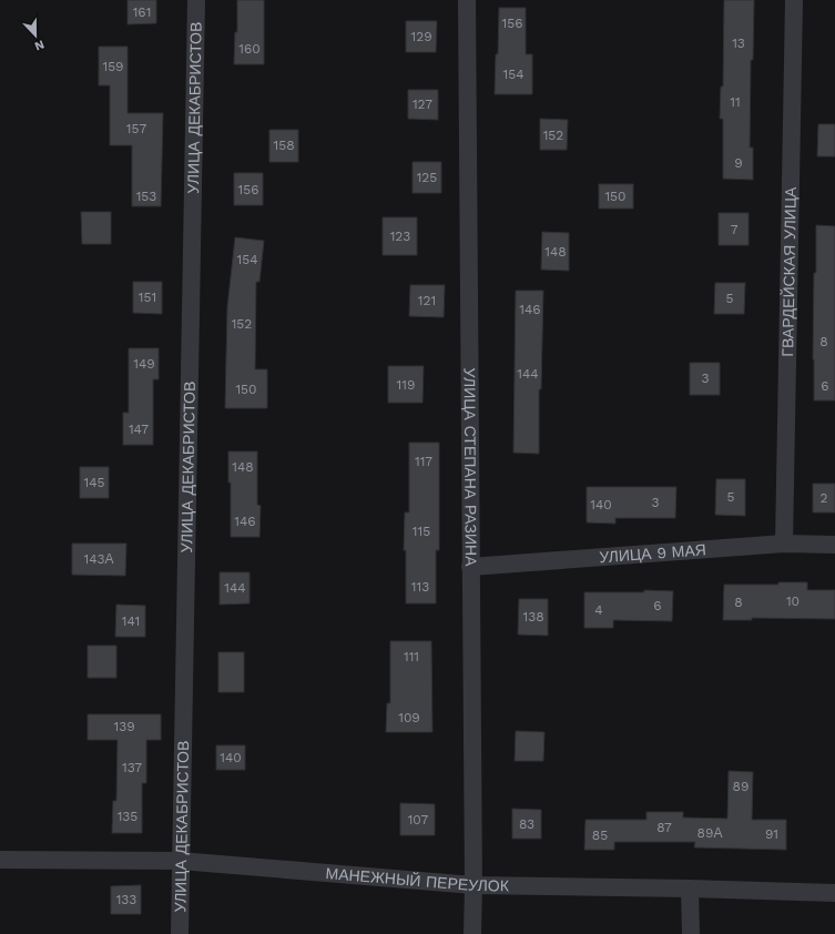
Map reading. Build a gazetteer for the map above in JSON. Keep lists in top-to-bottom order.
{
  "streets": {
    "street": [
      "УЛИЦА ДЕКАБРИСТОВ",
      "ГВАРДЕЙСКАЯ УЛИЦА",
      "УЛИЦА СТЕПАНА РАЗИНА",
      "УЛИЦА 9 МАЯ",
      "МАНЕЖНЫЙ ПЕРЕУЛОК"
    ]
  },
  "crossings": [
    ["УЛИЦА ДЕКАБРИСТОВ", "МАНЕЖНЫЙ ПЕРЕУЛОК"],
    ["ГВАРДЕЙСКАЯ УЛИЦА", "УЛИЦА 9 МАЯ"],
    ["УЛИЦА СТЕПАНА РАЗИНА", "УЛИЦА 9 МАЯ"],
    ["УЛИЦА СТЕПАНА РАЗИНА", "МАНЕЖНЫЙ ПЕРЕУЛОК"]
  ],
  "house_numbers": [
    "161",
    "156",
    "129",
    "13",
    "160",
    "159",
    "154",
    "11",
    "127",
    "157",
    "152",
    "158",
    "9",
    "125",
    "156",
    "153",
    "150",
    "7",
    "123",
    "148",
    "154",
    "151",
    "5",
    "121",
    "146",
    "152",
    "8",
    "149",
    "144",
    "3",
    "119",
    "6",
    "150",
    "147",
    "117",
    "148",
    "145",
    "5",
    "2",
    "3",
    "140",
    "146",
    "115",
    "143А",
    "113",
    "144",
    "10",
    "8",
    "6",
    "4",
    "138",
    "141",
    "111",
    "109",
    "139",
    "140",
    "137",
    "89",
    "135",
    "107",
    "83",
    "87",
    "89А",
    "91",
    "85",
    "133"
  ],
  "north": "bottom"
}
